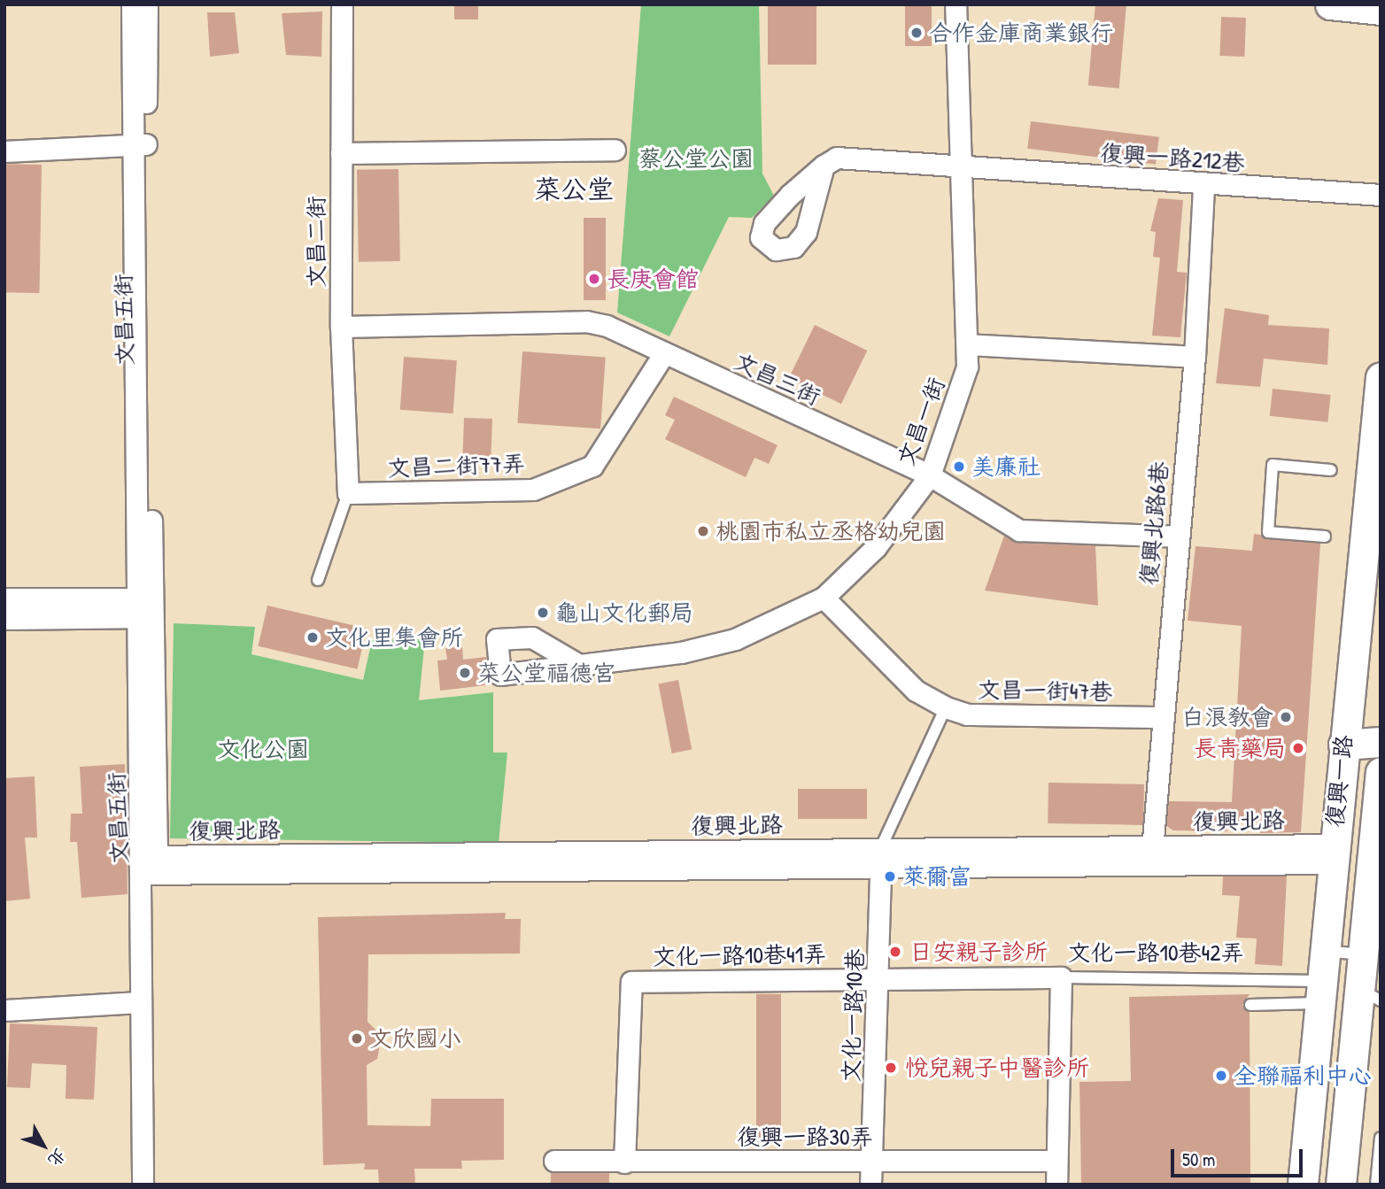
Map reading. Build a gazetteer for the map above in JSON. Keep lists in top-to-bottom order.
{
  "streets": {
    "main road": ["復興一路"],
    "street": [
      "復興一路212巷",
      "文昌二街",
      "文昌五街",
      "文昌三街",
      "文昌一街",
      "文昌二街77弄",
      "復興北路6巷",
      "文昌一街47巷",
      "復興北路",
      "文化一路10巷42弄",
      "文化一路10巷41弄",
      "文化一路10巷",
      "復興一路30弄"
    ]
  },
  "crossings": [
    ["復興一路212巷", "文昌一街"],
    ["復興一路212巷", "復興北路6巷"],
    ["文昌二街", "文昌三街"],
    ["文昌二街", "文昌二街77弄"],
    ["文昌五街", "復興北路"],
    ["文昌三街", "文昌一街"],
    ["文昌三街", "文昌二街77弄"],
    ["文昌三街", "復興北路6巷"],
    ["文昌一街", "文昌一街47巷"],
    ["復興北路6巷", "文昌一街47巷"],
    ["復興北路6巷", "復興北路"],
    ["復興一路", "復興北路"],
    ["復興一路", "文化一路10巷42弄"],
    ["復興北路", "文化一路10巷"],
    ["文化一路10巷42弄", "文化一路10巷41弄"],
    ["文化一路10巷42弄", "文化一路10巷"],
    ["文化一路10巷41弄", "文化一路10巷"],
    ["文化一路10巷41弄", "復興一路30弄"],
    ["文化一路10巷", "復興一路30弄"]
  ],
  "districts": ["菜公堂"],
  "parks": ["蔡公堂公園", "文化公園"],
  "places": [
    "合作金庫商業銀行",
    "長庚會館",
    "美廉社",
    "桃園市私立丞格幼兒園",
    "龜山文化郵局",
    "文化里集會所",
    "菜公堂福德宮",
    "白浪教會",
    "長青藥局",
    "萊爾富",
    "日安親子診所",
    "文欣國小",
    "悅兒親子中醫診所",
    "全聯福利中心"
  ],
  "scale_bar": "50 m",
  "north": "bottom right"
}
